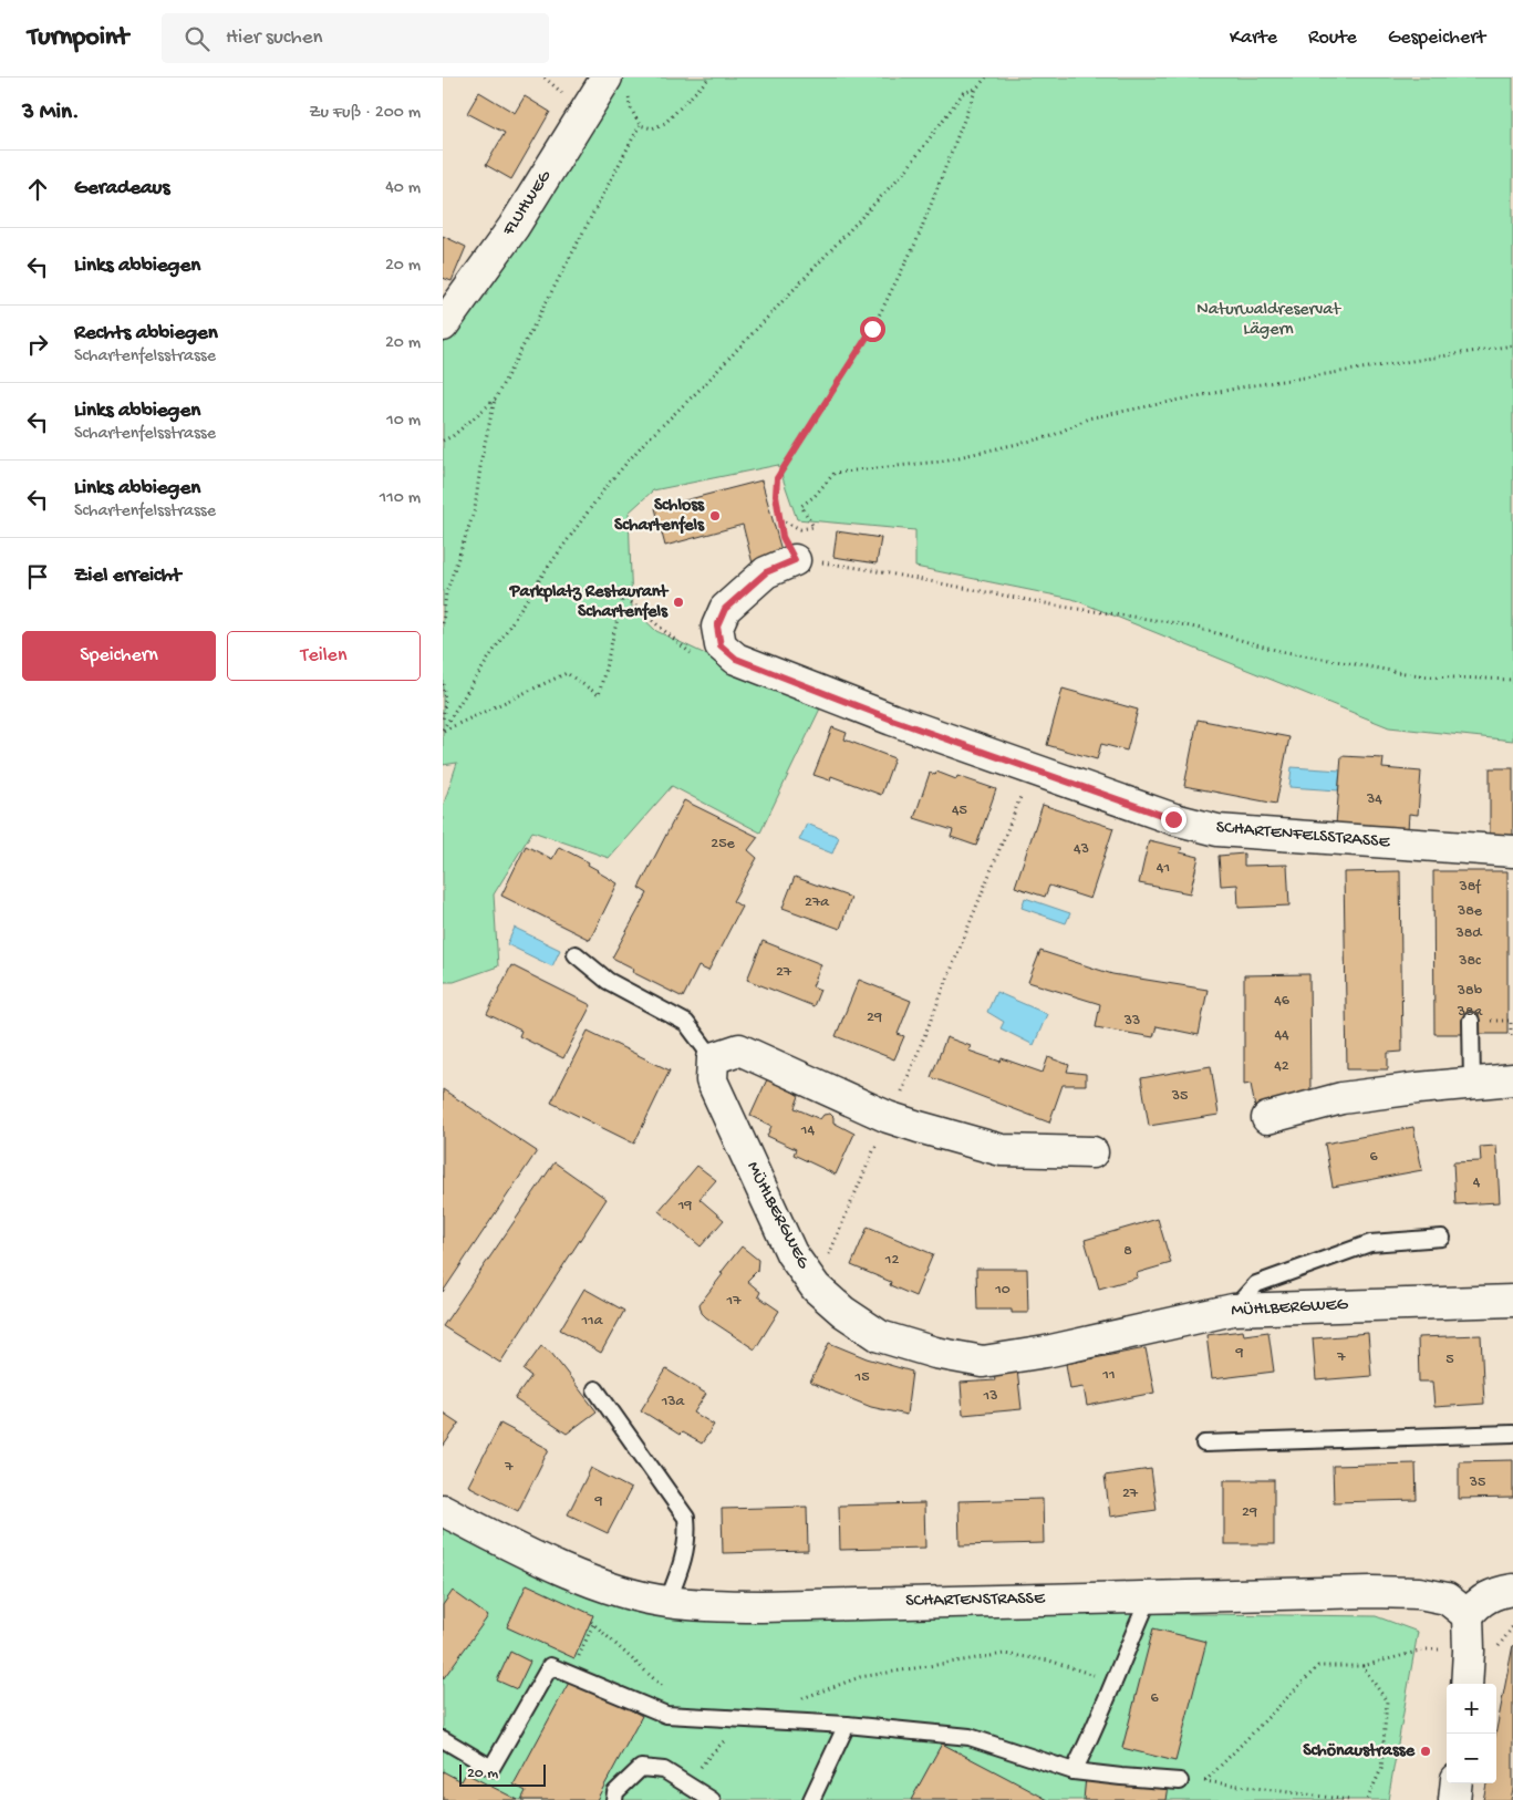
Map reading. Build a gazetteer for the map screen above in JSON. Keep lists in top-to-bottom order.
{
  "streets": {
    "street": [
      "FLUHWEG",
      "SCHARTENFELSSTRASSE",
      "MÜHLBERGWEG",
      "SCHARTENSTRASSE"
    ]
  },
  "parks": ["Naturwaldreservat Lägern"],
  "places": ["Schloss Schartenfels", "Parkplatz Restaurant Schartenfels", "Schönaustrasse"],
  "house_numbers": [
    "34",
    "45",
    "25e",
    "43",
    "41",
    "38f",
    "27a",
    "38e",
    "38d",
    "38c",
    "27",
    "38b",
    "46",
    "38a",
    "29",
    "33",
    "44",
    "42",
    "35",
    "14",
    "6",
    "4",
    "19",
    "8",
    "12",
    "10",
    "17",
    "11a",
    "9",
    "7",
    "5",
    "11",
    "15",
    "13",
    "13a",
    "7",
    "35",
    "27",
    "9",
    "29",
    "6"
  ],
  "scale_bar": "20 m",
  "page": {
    "header": "Turnpoint",
    "search": "Hier suchen",
    "nav": ["Karte", "Route", "Gespeichert"],
    "heading": ["3 Min.", "Zu Fuß · 200 m"],
    "list": [
      ["Geradeaus", "40 m"],
      ["Links abbiegen", "20 m"],
      ["Rechts abbiegen", "Schartenfelsstrasse", "20 m"],
      ["Links abbiegen", "Schartenfelsstrasse", "10 m"],
      ["Links abbiegen", "Schartenfelsstrasse", "110 m"],
      "Ziel erreicht"
    ],
    "buttons": ["Speichern", "Teilen"],
    "map_buttons": ["+", "−"],
    "scale": "20 m"
  }
}
